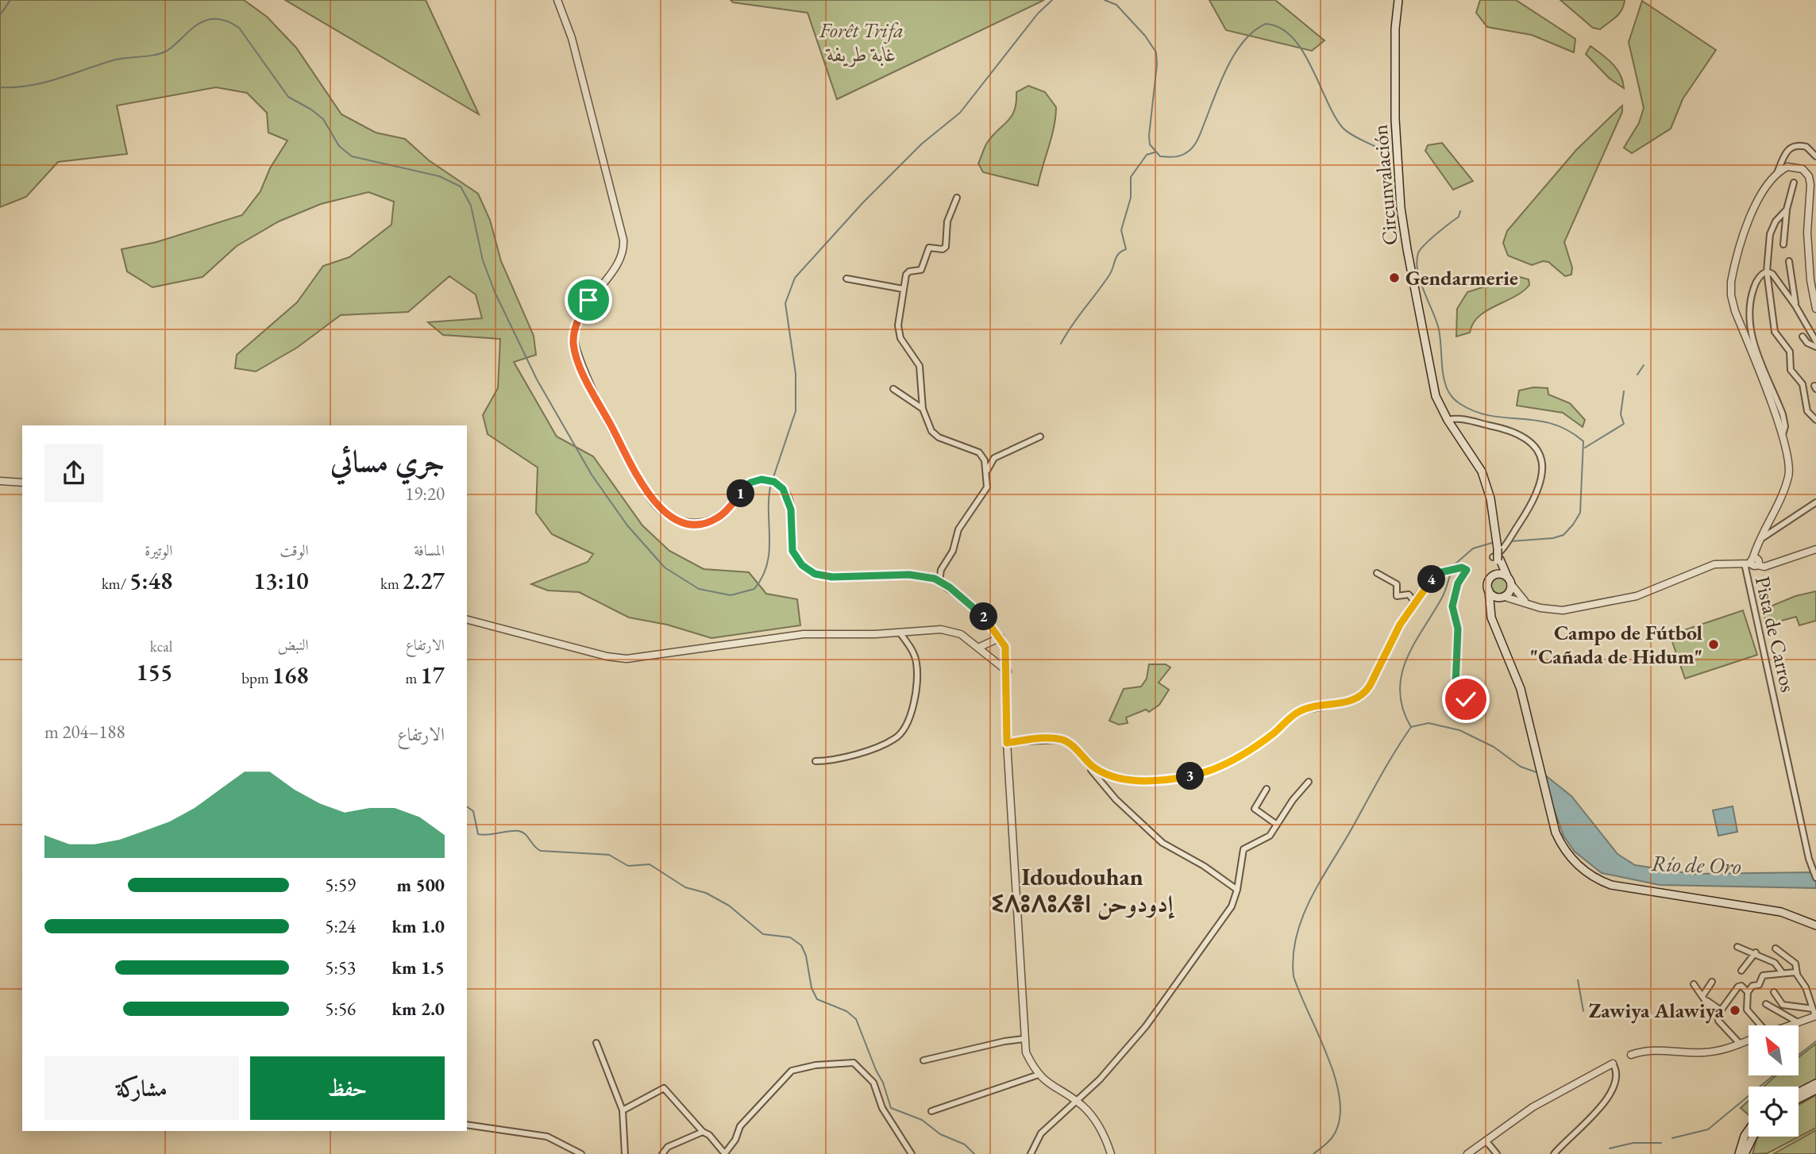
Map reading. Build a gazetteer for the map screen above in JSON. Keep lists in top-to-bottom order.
{
  "streets": {
    "main road": ["Circunvalación"],
    "street": ["Pista de Carros"]
  },
  "districts": ["Idoudouhan ⵉⴷⵓⴷⵓⵃⴻⵏ إدودوحن"],
  "water": ["Río de Oro"],
  "parks": ["Forêt Trifa غابة طريفة"],
  "places": ["Gendarmerie", "Campo de Fútbol \"Cañada de Hidum\"", "Zawiya Alawiya"],
  "north": "top left",
  "page": {
    "heading": ["جري مسائي", "19:20"],
    "pins": [
      "1",
      "4",
      "2",
      "3"
    ],
    "stats": [
      ["المسافة", "2.27 km"],
      ["الوقت", "13:10"],
      ["الوتيرة", "5:48 /km"],
      ["الارتفاع", "17 m"],
      ["النبض", "168 bpm"],
      ["kcal", "155"]
    ],
    "chart": ["الارتفاع", "188–204 m"],
    "list": [
      {
        "name": "500 m",
        "note": "5:59"
      },
      {
        "name": "1.0 km",
        "note": "5:24"
      },
      {
        "name": "1.5 km",
        "note": "5:53"
      },
      {
        "name": "2.0 km",
        "note": "5:56"
      }
    ],
    "buttons": ["حفظ", "مشاركة"]
  }
}
